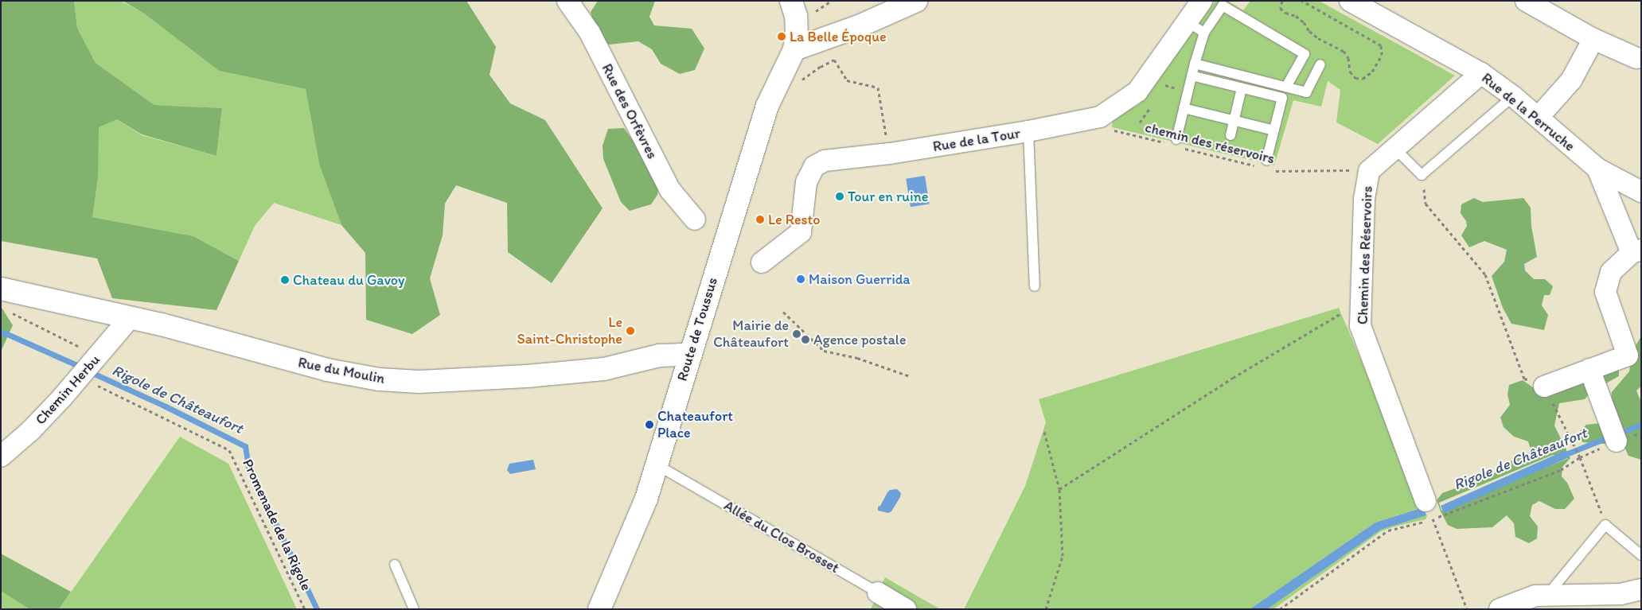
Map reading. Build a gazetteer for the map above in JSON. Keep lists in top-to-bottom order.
{
  "streets": {
    "street": [
      "Rue des Orfèvres",
      "Rue de la Perruche",
      "Rue de la Tour",
      "Chemin des Réservoirs",
      "Route de Toussus",
      "Rue du Moulin",
      "Chemin Herbu",
      "Allée du Clos Brosset"
    ],
    "path": ["chemin des réservoirs", "Promenade de la Rigole"]
  },
  "crossings": [
    ["Rue de la Perruche", "Chemin des Réservoirs"],
    ["Rue de la Tour", "chemin des réservoirs"],
    ["chemin des réservoirs", "Chemin des Réservoirs"],
    ["Route de Toussus", "Rue du Moulin"],
    ["Route de Toussus", "Allée du Clos Brosset"],
    ["Rue du Moulin", "Chemin Herbu"],
    ["Chemin Herbu", "Promenade de la Rigole"]
  ],
  "water": ["Rigole de Châteaufort"],
  "places": [
    "La Belle Époque",
    "Tour en ruine",
    "Le Resto",
    "Maison Guerrida",
    "Chateau du Gavoy",
    "Le Saint-Christophe",
    "Mairie de Châteaufort",
    "Agence postale",
    "Chateaufort Place"
  ]
}
